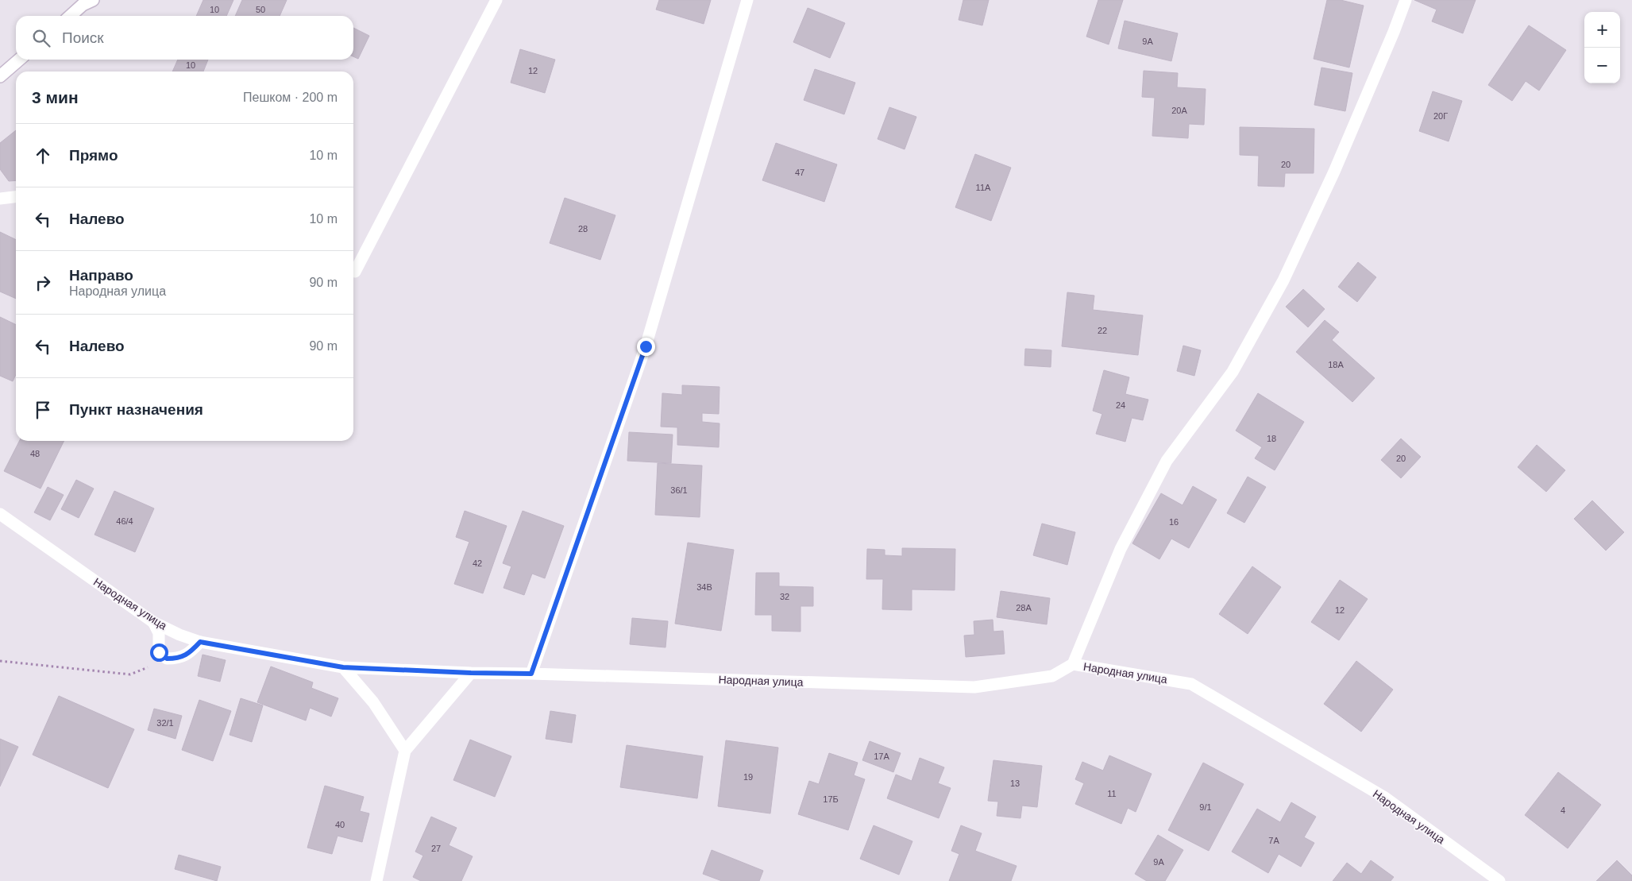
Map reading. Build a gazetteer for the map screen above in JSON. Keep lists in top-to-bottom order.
{
  "streets": {
    "street": ["Народная улица"]
  },
  "house_numbers": [
    "10",
    "50",
    "9А",
    "10",
    "12",
    "20А",
    "20Г",
    "20",
    "47",
    "11А",
    "28",
    "22",
    "18А",
    "24",
    "18",
    "48",
    "20",
    "36/1",
    "46/4",
    "16",
    "42",
    "34В",
    "32",
    "28А",
    "12",
    "32/1",
    "17А",
    "19",
    "13",
    "11",
    "17Б",
    "9/1",
    "4",
    "40",
    "7А",
    "27",
    "9А"
  ],
  "page": {
    "map_buttons": ["+", "−"],
    "search": "Поиск",
    "heading": ["3 мин", "Пешком · 200 m"],
    "list": [
      ["Прямо", "10 m"],
      ["Налево", "10 m"],
      ["Направо", "Народная улица", "90 m"],
      ["Налево", "90 m"],
      "Пункт назначения"
    ]
  }
}
